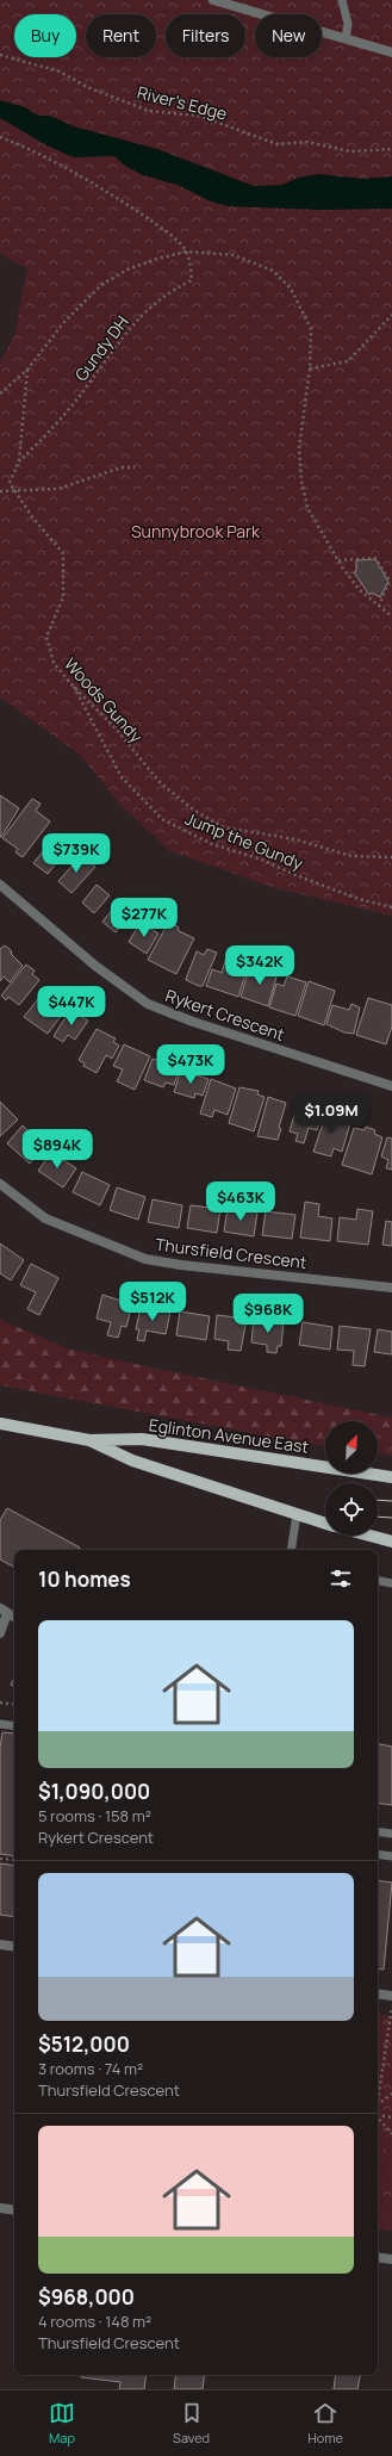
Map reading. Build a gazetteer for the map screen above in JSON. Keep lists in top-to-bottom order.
{
  "streets": {
    "main road": ["Eglinton Avenue East"],
    "street": ["Rykert Crescent", "Thursfield Crescent"],
    "path": [
      "River's Edge",
      "Gundy DH",
      "Woods Gundy",
      "Jump the Gundy"
    ]
  },
  "crossings": [
    ["Woods Gundy", "Jump the Gundy"]
  ],
  "parks": ["Sunnybrook Park"],
  "north": "top right",
  "page": {
    "chip": [
      "Buy",
      "Rent",
      "Filters",
      "New"
    ],
    "price": [
      "$739K",
      "$277K",
      "$342K",
      "$447K",
      "$473K",
      "$1.09M",
      "$894K",
      "$463K",
      "$512K",
      "$968K"
    ],
    "heading": "10 homes",
    "list": [
      {
        "name": "$1,090,000",
        "note": "5 rooms · 158 m² · Rykert Crescent"
      },
      {
        "name": "$512,000",
        "note": "3 rooms · 74 m² · Thursfield Crescent"
      },
      {
        "name": "$968,000",
        "note": "4 rooms · 148 m² · Thursfield Crescent"
      }
    ],
    "tabs": ["Map", "Saved", "Home"]
  }
}
